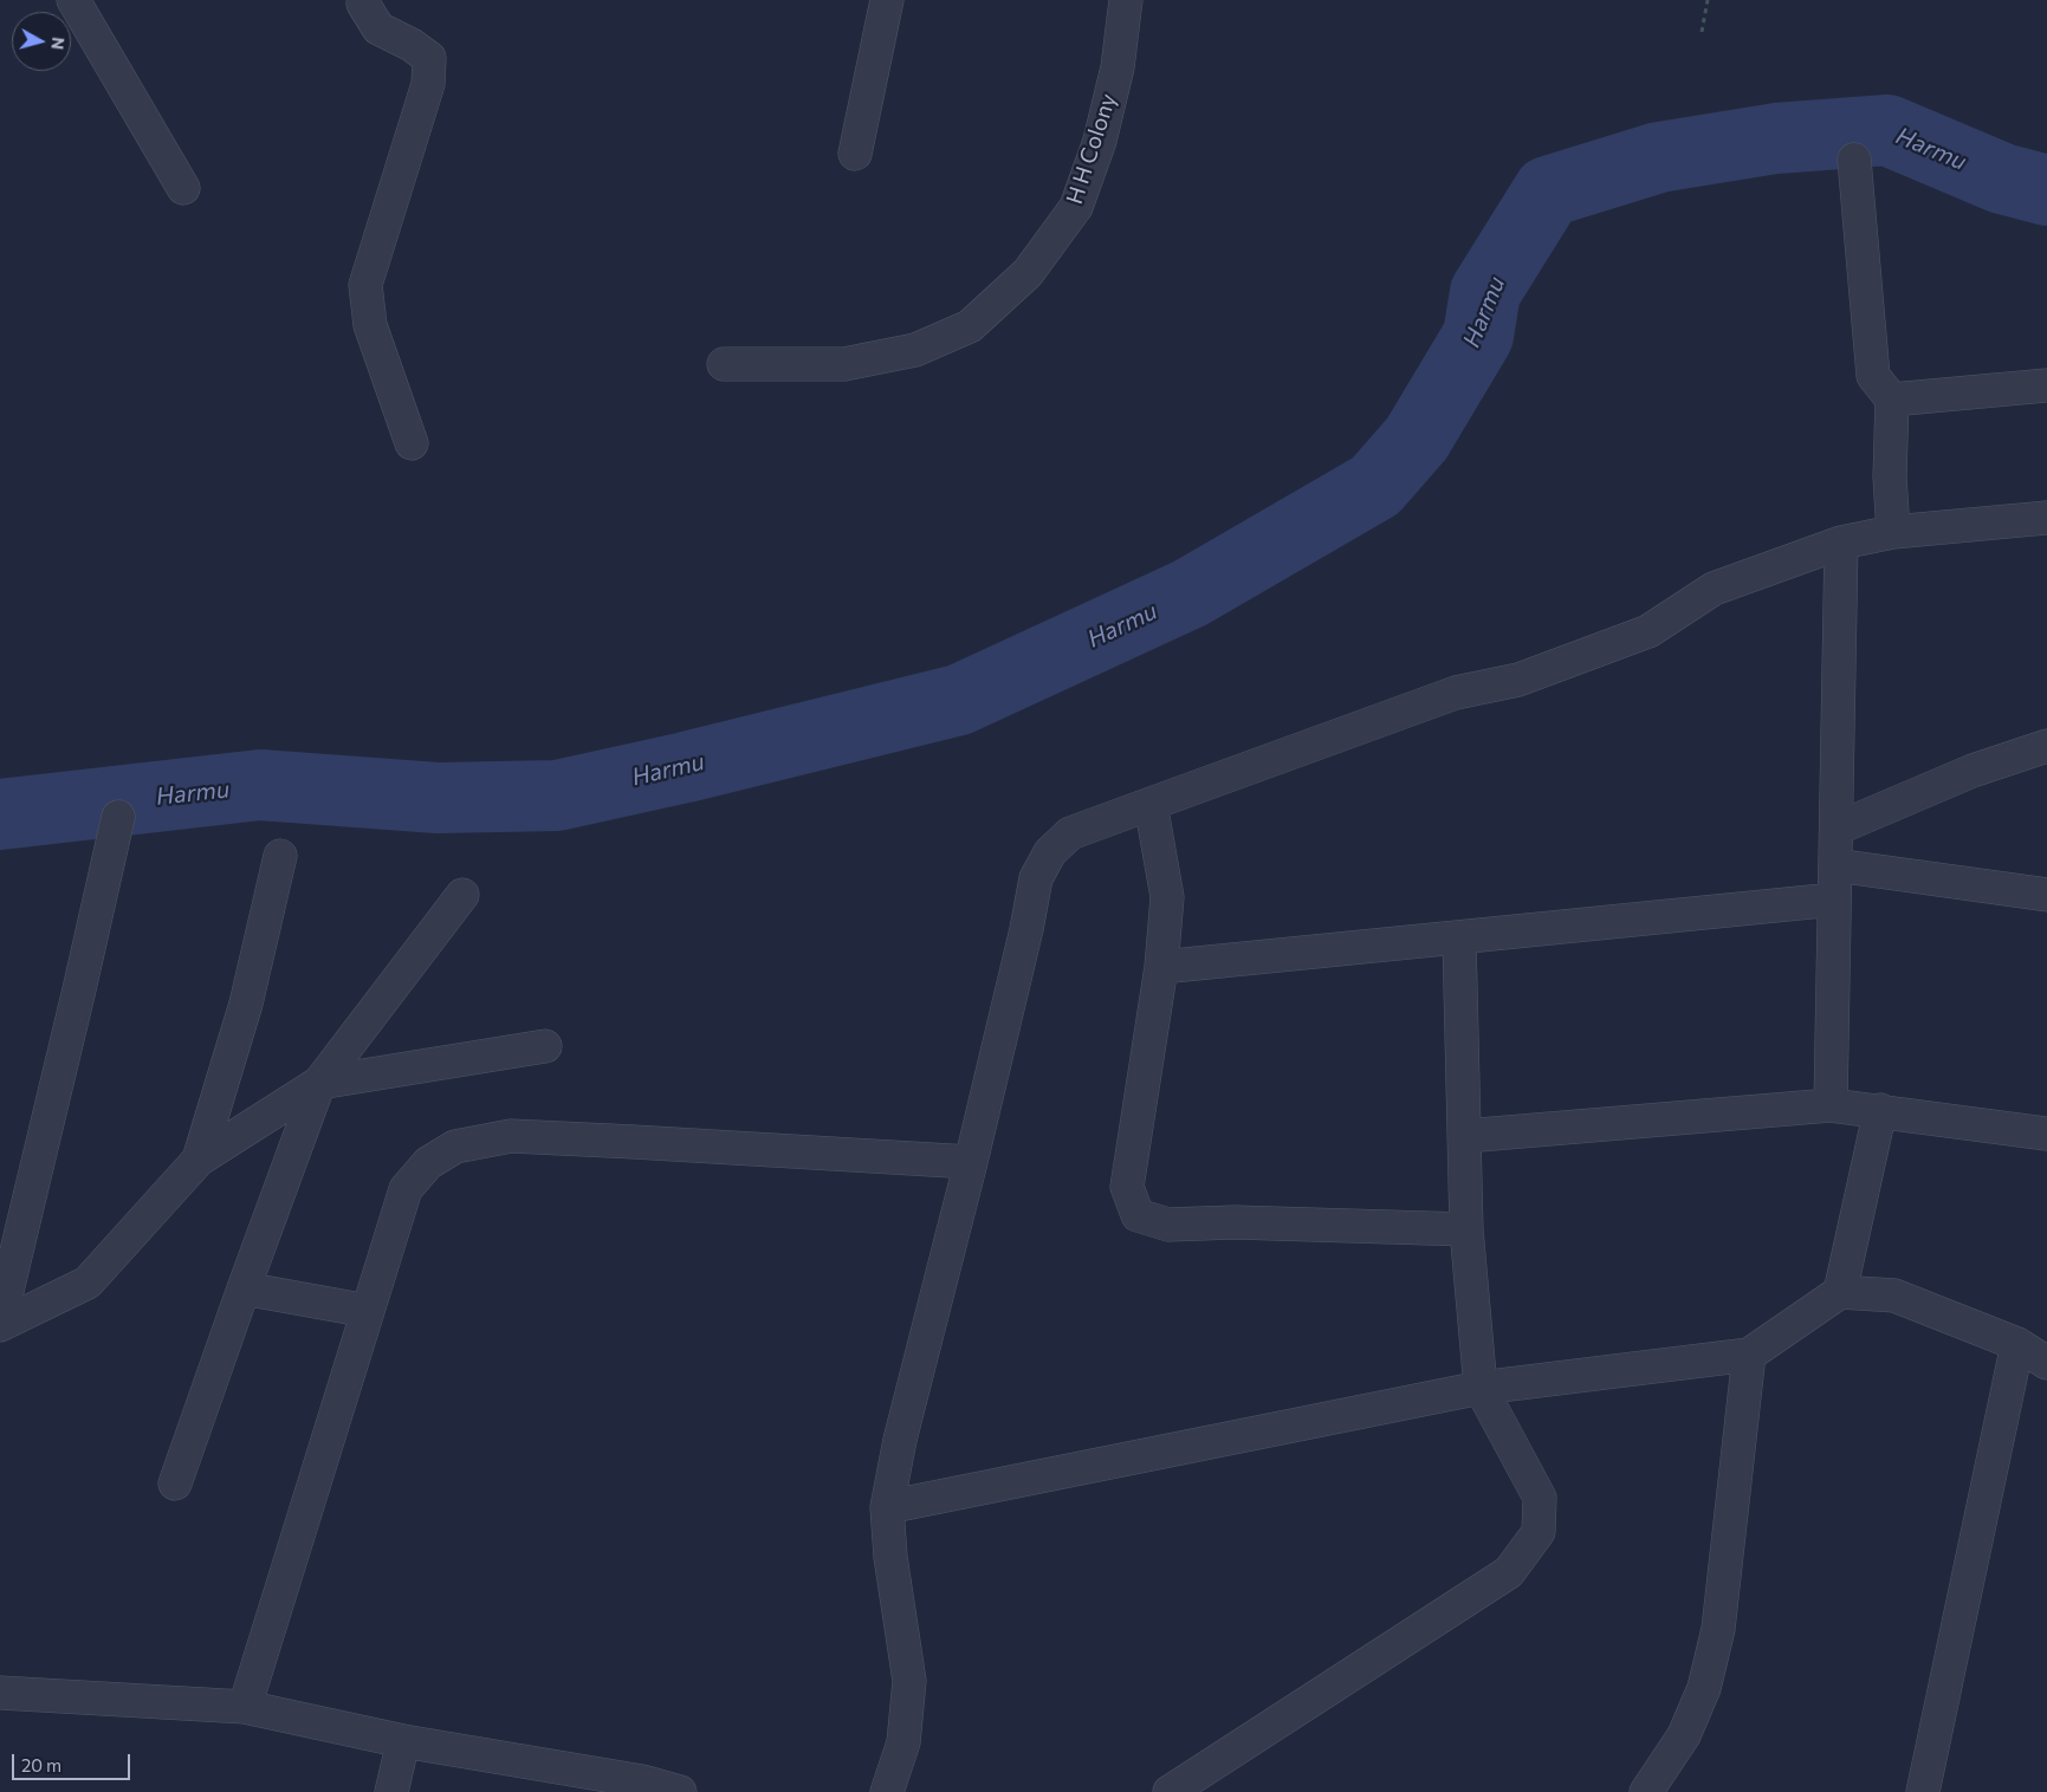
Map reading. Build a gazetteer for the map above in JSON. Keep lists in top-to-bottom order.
{
  "streets": {
    "street": ["H H Colony"]
  },
  "water": ["Harmu"],
  "scale_bar": "20 m",
  "north": "right"
}
